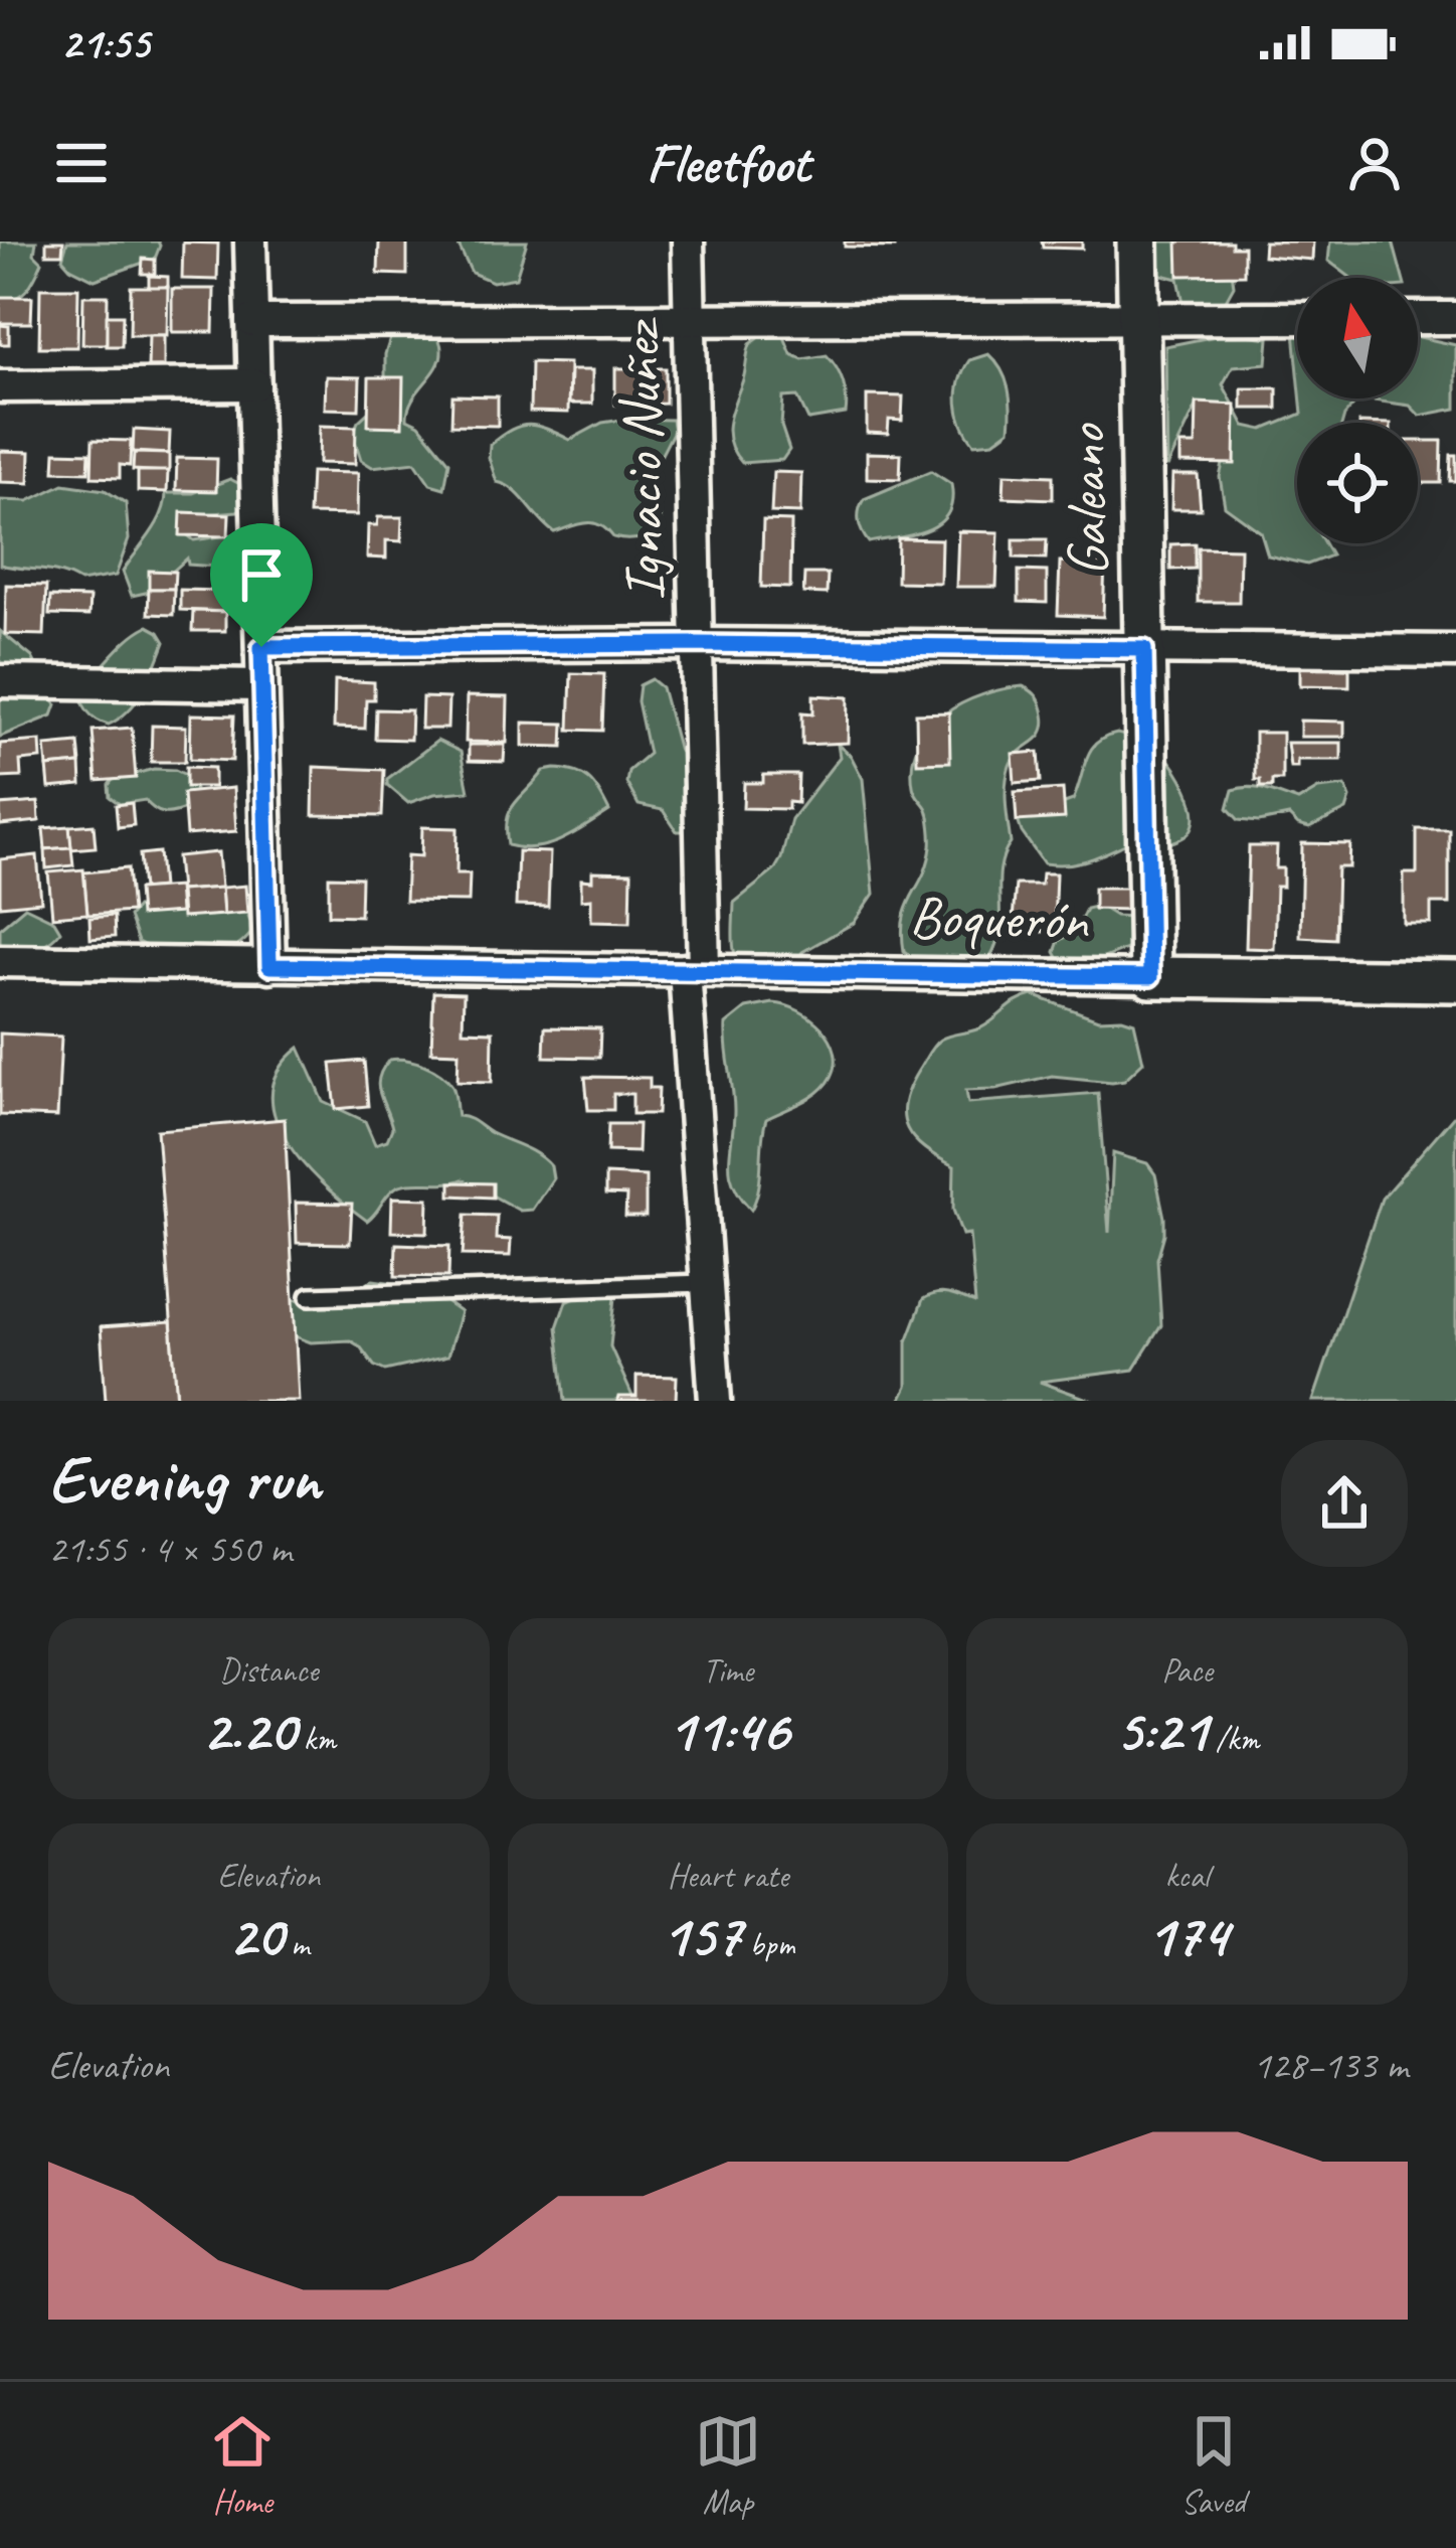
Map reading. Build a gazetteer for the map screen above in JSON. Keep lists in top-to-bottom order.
{
  "streets": {
    "street": ["Ignacio Nuñez", "Galeano", "Boquerón"]
  },
  "crossings": [
    ["Ignacio Nuñez", "Boquerón"],
    ["Galeano", "Boquerón"]
  ],
  "north": "top",
  "page": {
    "status": "21:55",
    "header": "Fleetfoot",
    "heading": ["Evening run", "21:55 · 4 × 550 m"],
    "stats": [
      ["Distance", "2.20 km"],
      ["Time", "11:46"],
      ["Pace", "5:21 /km"],
      ["Elevation", "20 m"],
      ["Heart rate", "157 bpm"],
      ["kcal", "174"]
    ],
    "chart": ["Elevation", "128–133 m"],
    "tabs": ["Home", "Map", "Saved"]
  }
}
